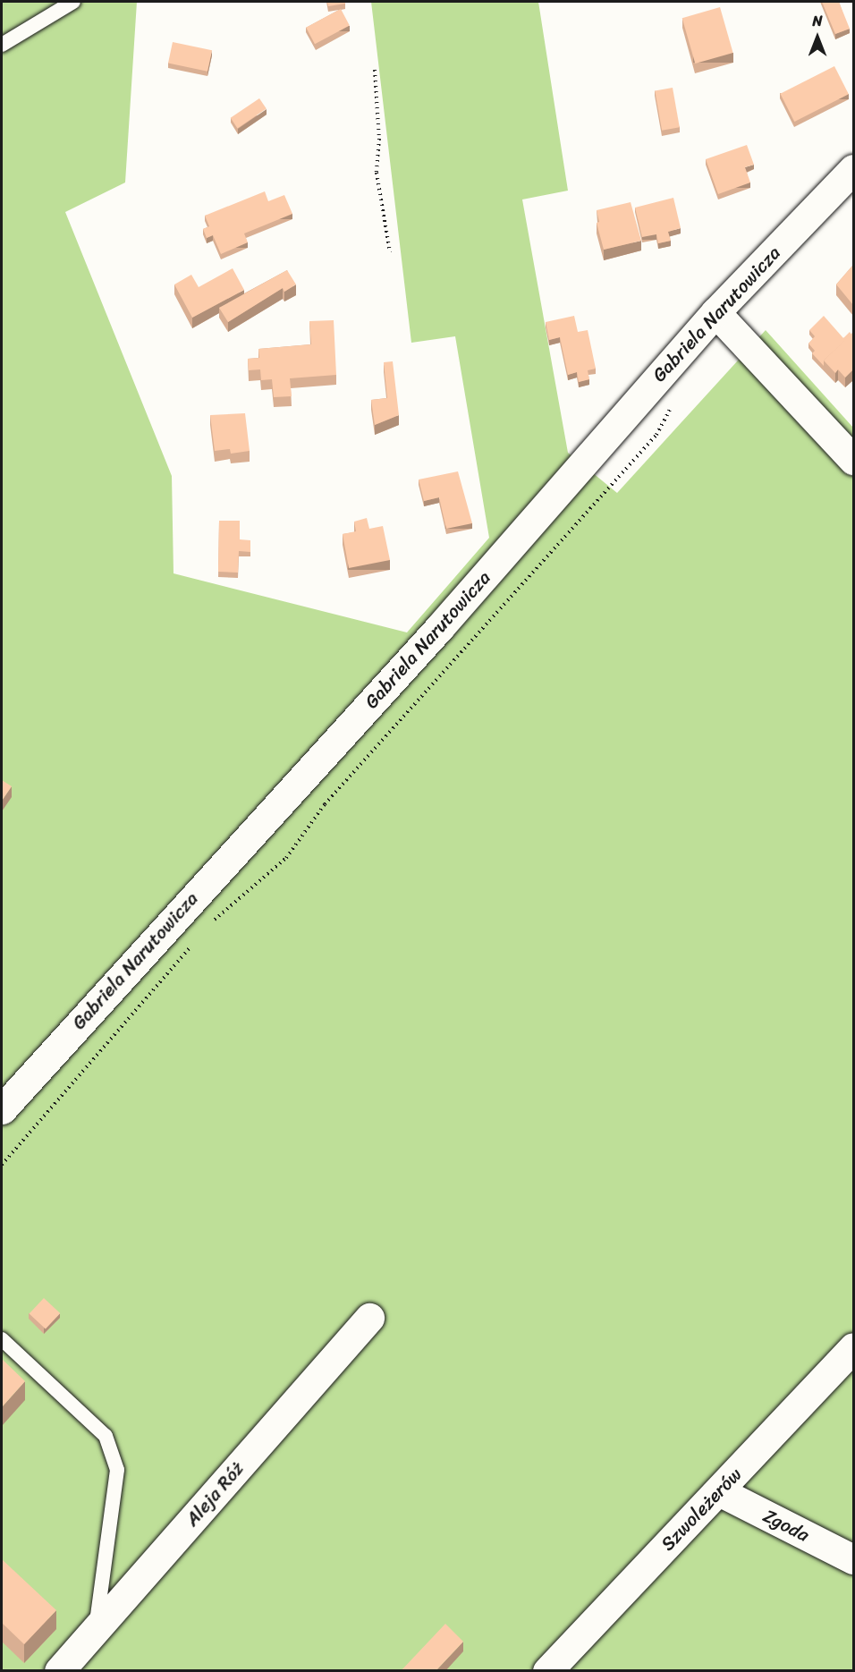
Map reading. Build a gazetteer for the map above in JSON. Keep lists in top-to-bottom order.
{
  "streets": {
    "street": [
      "Gabriela Narutowicza",
      "Aleja Róż",
      "Szwoleżerów",
      "Zgoda"
    ]
  },
  "crossings": [
    ["Szwoleżerów", "Zgoda"]
  ],
  "north": "top"
}
